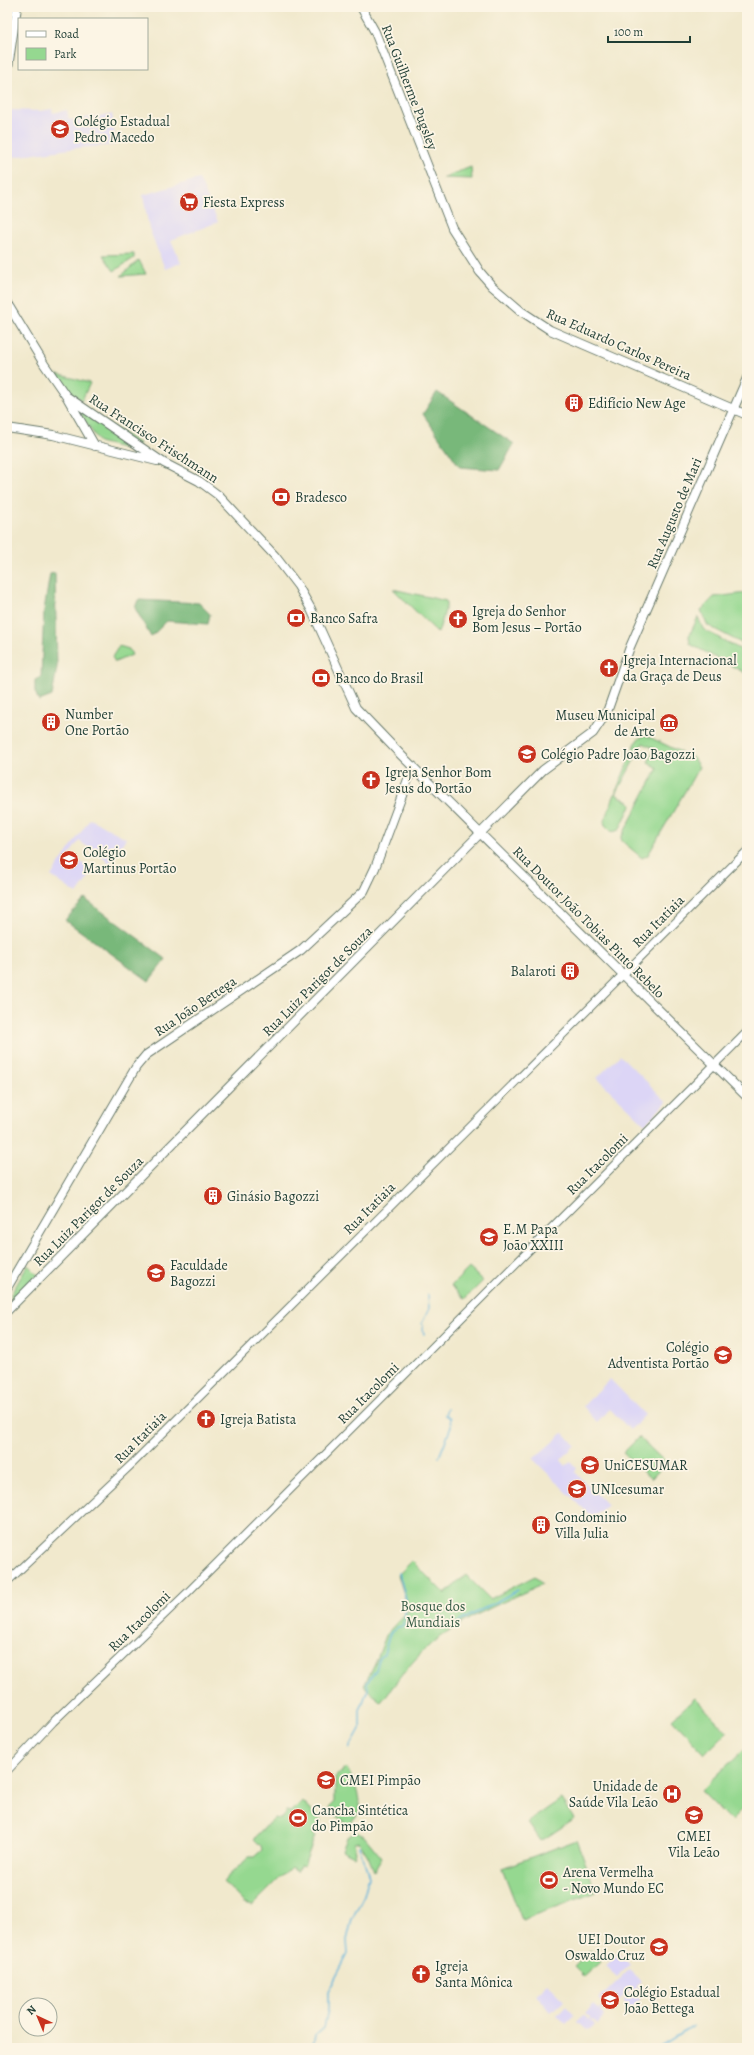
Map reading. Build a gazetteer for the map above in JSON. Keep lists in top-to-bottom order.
{
  "streets": {
    "main road": [
      "Rua Guilherme Pugsley",
      "Rua Eduardo Carlos Pereira",
      "Rua Francisco Frischmann",
      "Rua Augusto de Mari",
      "Rua Itatiaia",
      "Rua Doutor João Tobias Pinto Rebelo",
      "Rua Luiz Parigot de Souza",
      "Rua João Bettega",
      "Rua Itacolomi"
    ]
  },
  "crossings": [
    ["Rua Guilherme Pugsley", "Rua Eduardo Carlos Pereira"],
    ["Rua Eduardo Carlos Pereira", "Rua Augusto de Mari"],
    ["Rua Francisco Frischmann", "Rua Doutor João Tobias Pinto Rebelo"],
    ["Rua Francisco Frischmann", "Rua João Bettega"],
    ["Rua Augusto de Mari", "Rua Luiz Parigot de Souza"],
    ["Rua Itatiaia", "Rua Doutor João Tobias Pinto Rebelo"],
    ["Rua Doutor João Tobias Pinto Rebelo", "Rua Luiz Parigot de Souza"],
    ["Rua Doutor João Tobias Pinto Rebelo", "Rua João Bettega"],
    ["Rua Doutor João Tobias Pinto Rebelo", "Rua Itacolomi"]
  ],
  "parks": ["Bosque dos Mundiais"],
  "places": {
    "school or university": [
      "Colégio Estadual Pedro Macedo",
      "Colégio Padre João Bagozzi",
      "Colégio Martinus Portão",
      "E.M Papa João XXIII",
      "Faculdade Bagozzi",
      "Colégio Adventista Portão",
      "UniCESUMAR",
      "UNIcesumar",
      "CMEI Pimpão",
      "CMEI Vila Leão",
      "UEI Doutor Oswaldo Cruz",
      "Colégio Estadual João Bettega"
    ],
    "supermarket": ["Fiesta Express"],
    "building": [
      "Edifício New Age",
      "Number One Portão",
      "Balaroti",
      "Ginásio Bagozzi",
      "Condominio Villa Julia"
    ],
    "bank": ["Bradesco", "Banco Safra", "Banco do Brasil"],
    "church": [
      "Igreja do Senhor Bom Jesus – Portão",
      "Igreja Internacional da Graça de Deus",
      "Igreja Senhor Bom Jesus do Portão",
      "Igreja Batista",
      "Igreja Santa Mônica"
    ],
    "museum": ["Museu Municipal de Arte"],
    "hospital": ["Unidade de Saúde Vila Leão"],
    "sports": ["Cancha Sintética do Pimpão", "Arena Vermelha - Novo Mundo EC"]
  },
  "legend": ["Road", "Park"],
  "scale_bar": "100 m",
  "north": "top left"
}
